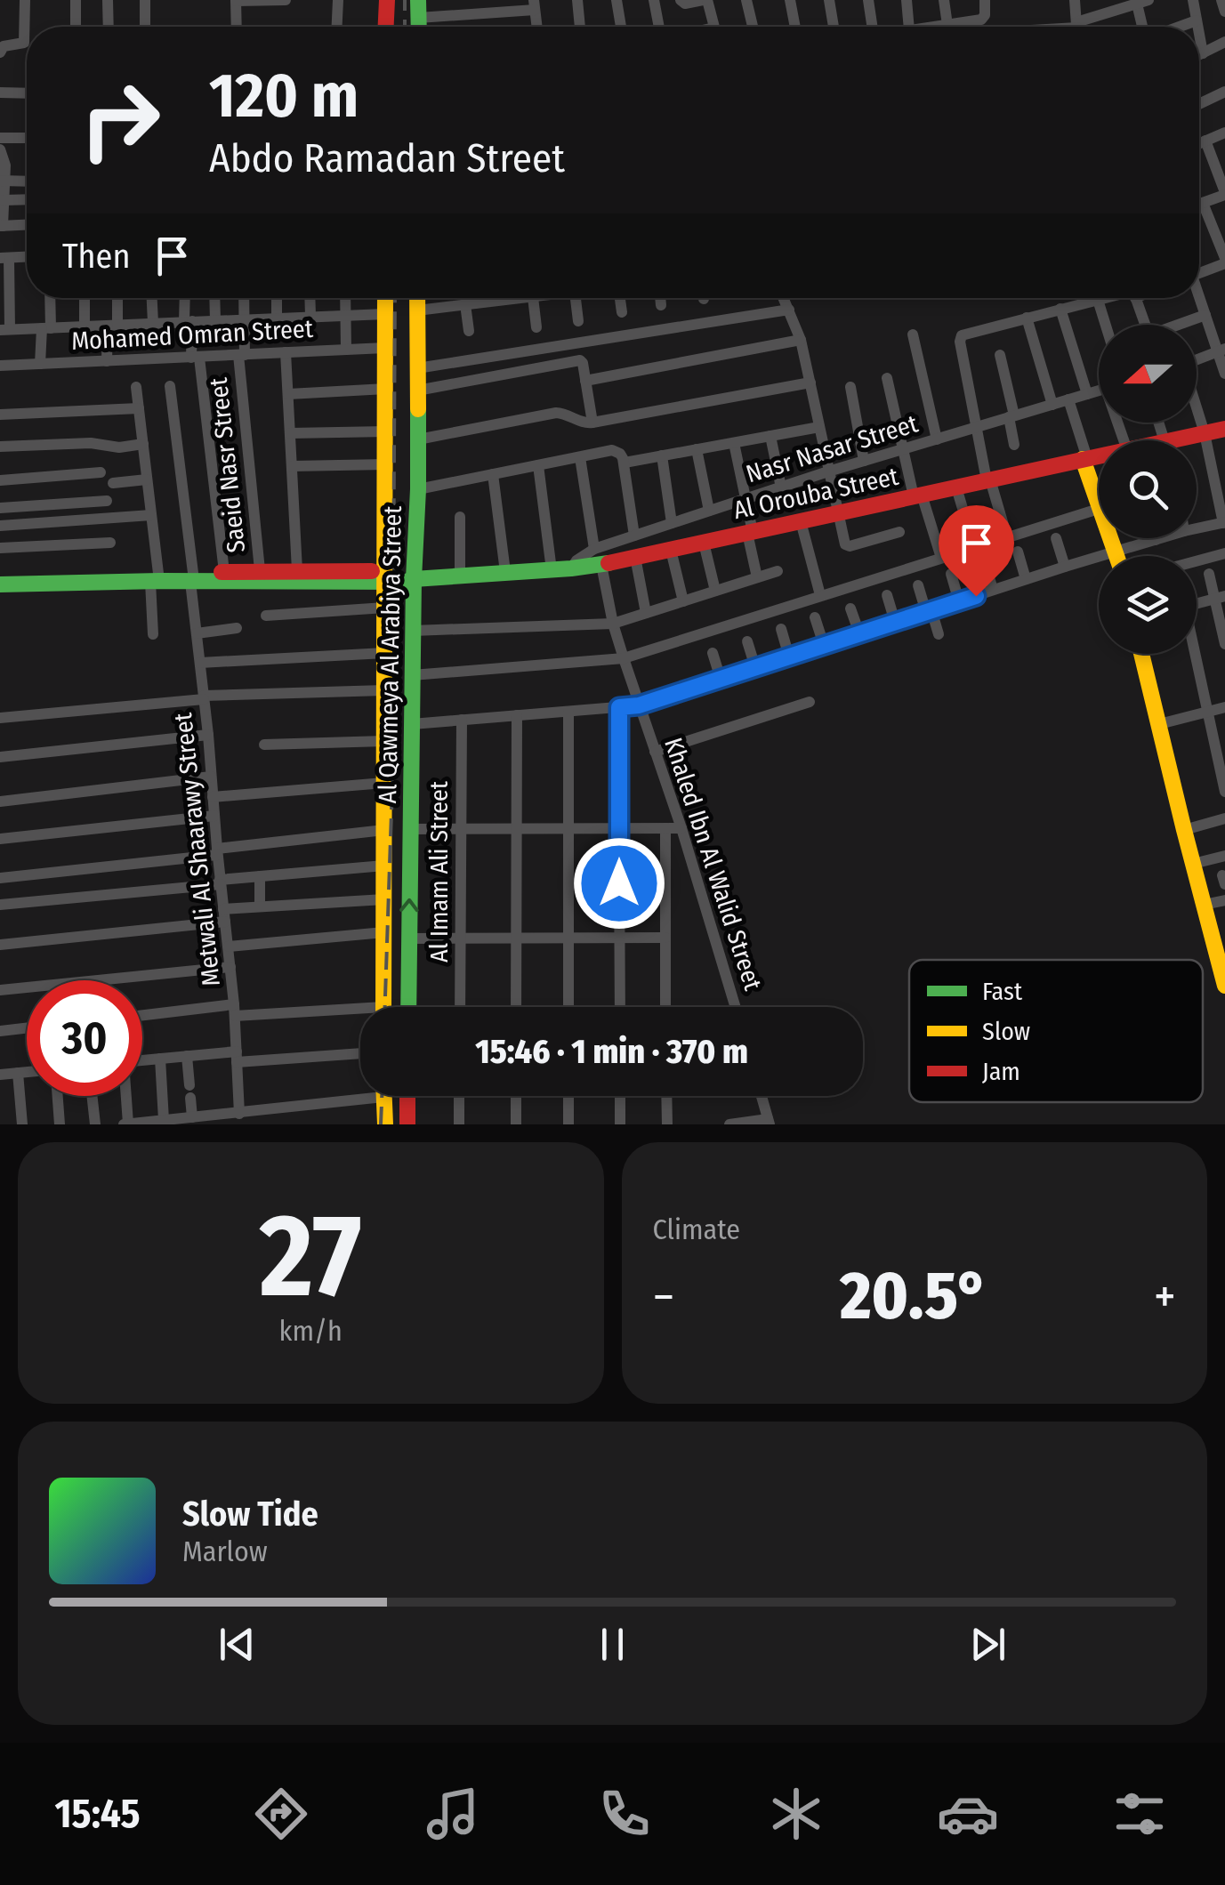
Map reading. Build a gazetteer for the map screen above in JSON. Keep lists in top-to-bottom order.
{
  "streets": {
    "street": [
      "Mohamed Omran Street",
      "Nasr Nasar Street",
      "Saeid Nasr Street",
      "Al Orouba Street",
      "Al Qawmeya Al Arabiya Street",
      "Metwali Al Shaarawy Street",
      "Khaled Ibn Al Walid Street",
      "Al Imam Ali Street"
    ]
  },
  "crossings": [
    ["Mohamed Omran Street", "Saeid Nasr Street"],
    ["Mohamed Omran Street", "Al Qawmeya Al Arabiya Street"],
    ["Nasr Nasar Street", "Al Orouba Street"],
    ["Saeid Nasr Street", "Al Orouba Street"],
    ["Al Orouba Street", "Al Qawmeya Al Arabiya Street"],
    ["Al Orouba Street", "Metwali Al Shaarawy Street"],
    ["Al Orouba Street", "Khaled Ibn Al Walid Street"]
  ],
  "legend": ["Fast", "Slow", "Jam"],
  "north": "left",
  "page": {
    "turn": ["120 m", "Abdo Ramadan Street"],
    "then": "Then",
    "limit": "30",
    "trip": "15:46 · 1 min · 370 m",
    "tile": [
      ["27", "km/h"],
      "Climate"
    ],
    "heat": ["−", "20.5°", "+"],
    "song": ["Slow Tide", "Marlow"],
    "tabs": "15:45"
  }
}
